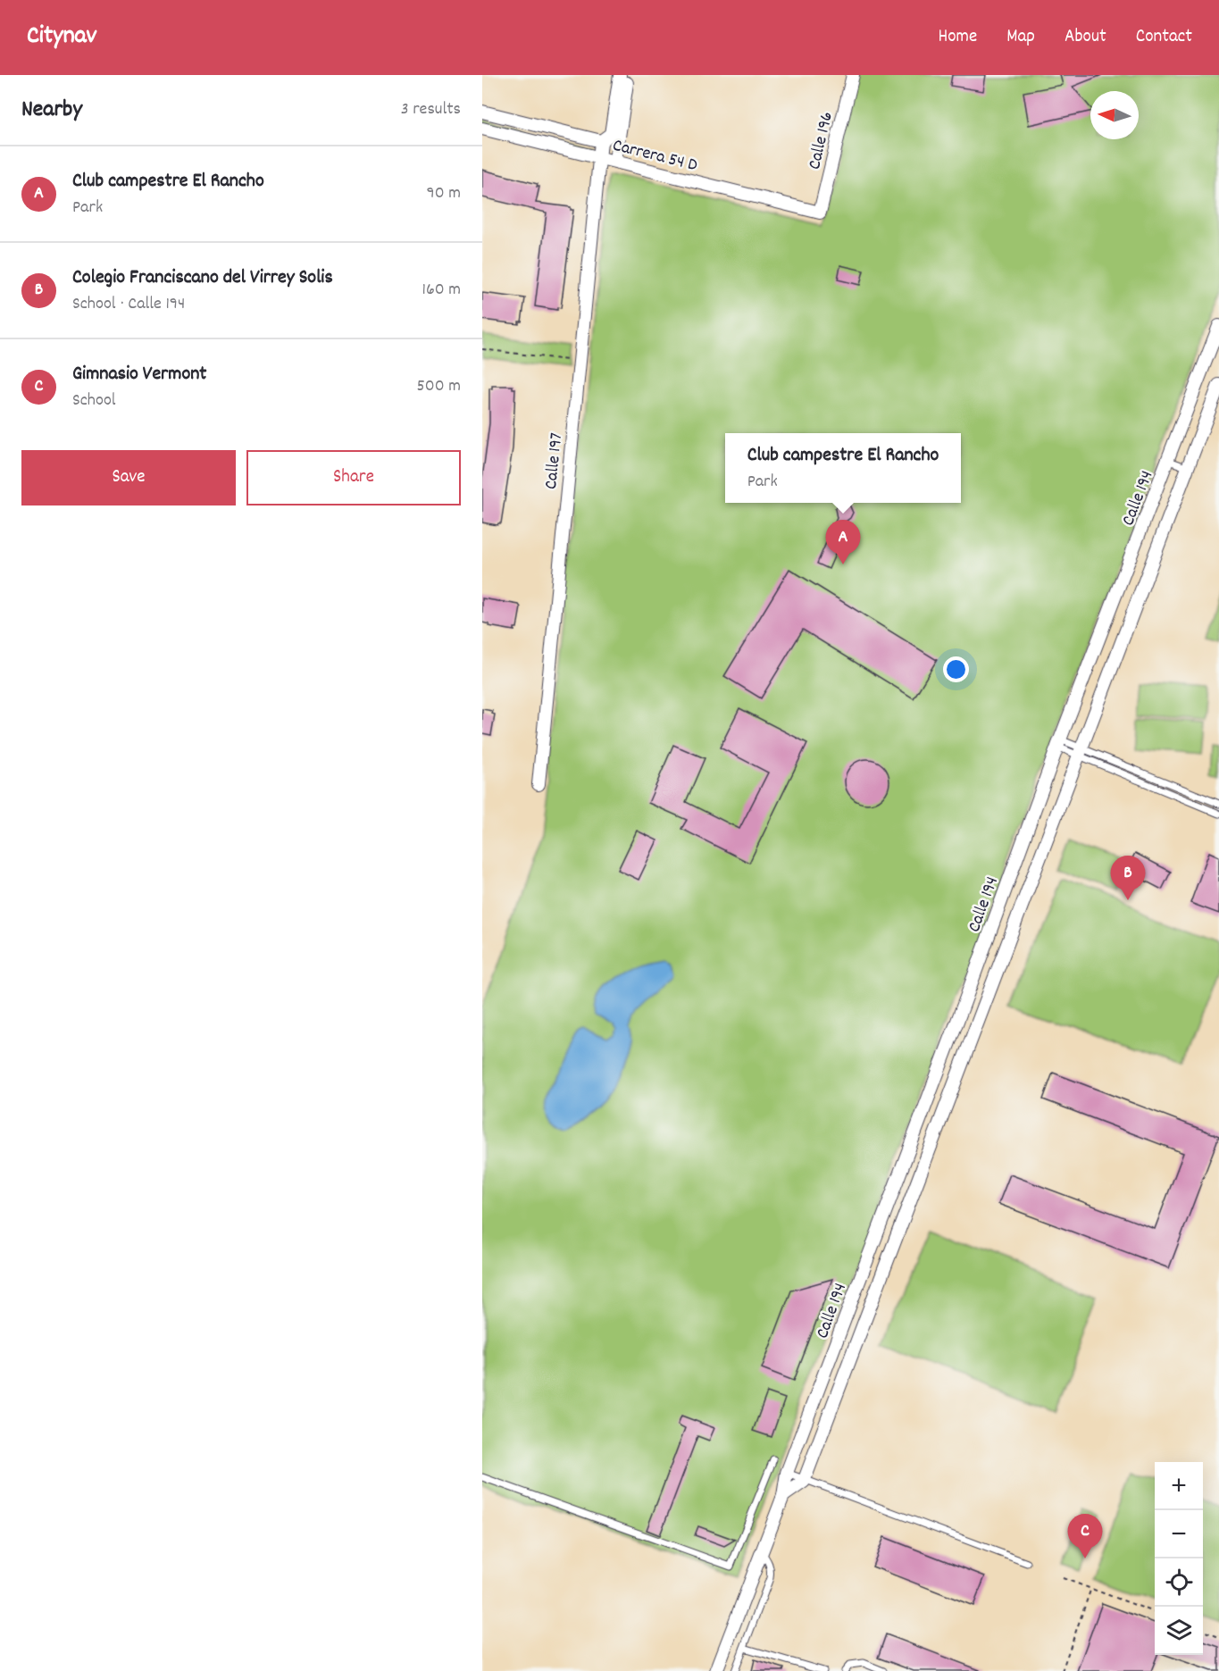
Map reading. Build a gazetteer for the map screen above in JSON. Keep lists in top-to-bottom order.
{
  "streets": {
    "street": [
      "Calle 196",
      "Carrera 54 D",
      "Calle 197",
      "Calle 194"
    ]
  },
  "crossings": [
    ["Calle 196", "Carrera 54 D"],
    ["Carrera 54 D", "Calle 197"]
  ],
  "north": "left",
  "page": {
    "header": "Citynav",
    "nav": [
      "Home",
      "Map",
      "About",
      "Contact"
    ],
    "heading": ["Nearby", "3 results"],
    "list": [
      {
        "mark": "A",
        "name": "Club campestre El Rancho",
        "note": "Park",
        "value": "90 m"
      },
      {
        "mark": "B",
        "name": "Colegio Franciscano del Virrey Solis",
        "note": "School · Calle 194",
        "value": "160 m"
      },
      {
        "mark": "C",
        "name": "Gimnasio Vermont",
        "note": "School",
        "value": "500 m"
      }
    ],
    "popup": ["Club campestre El Rancho", "Park"],
    "buttons": ["Save", "Share"],
    "pins": ["A", "B", "C"],
    "map_buttons": ["+", "−"]
  }
}
